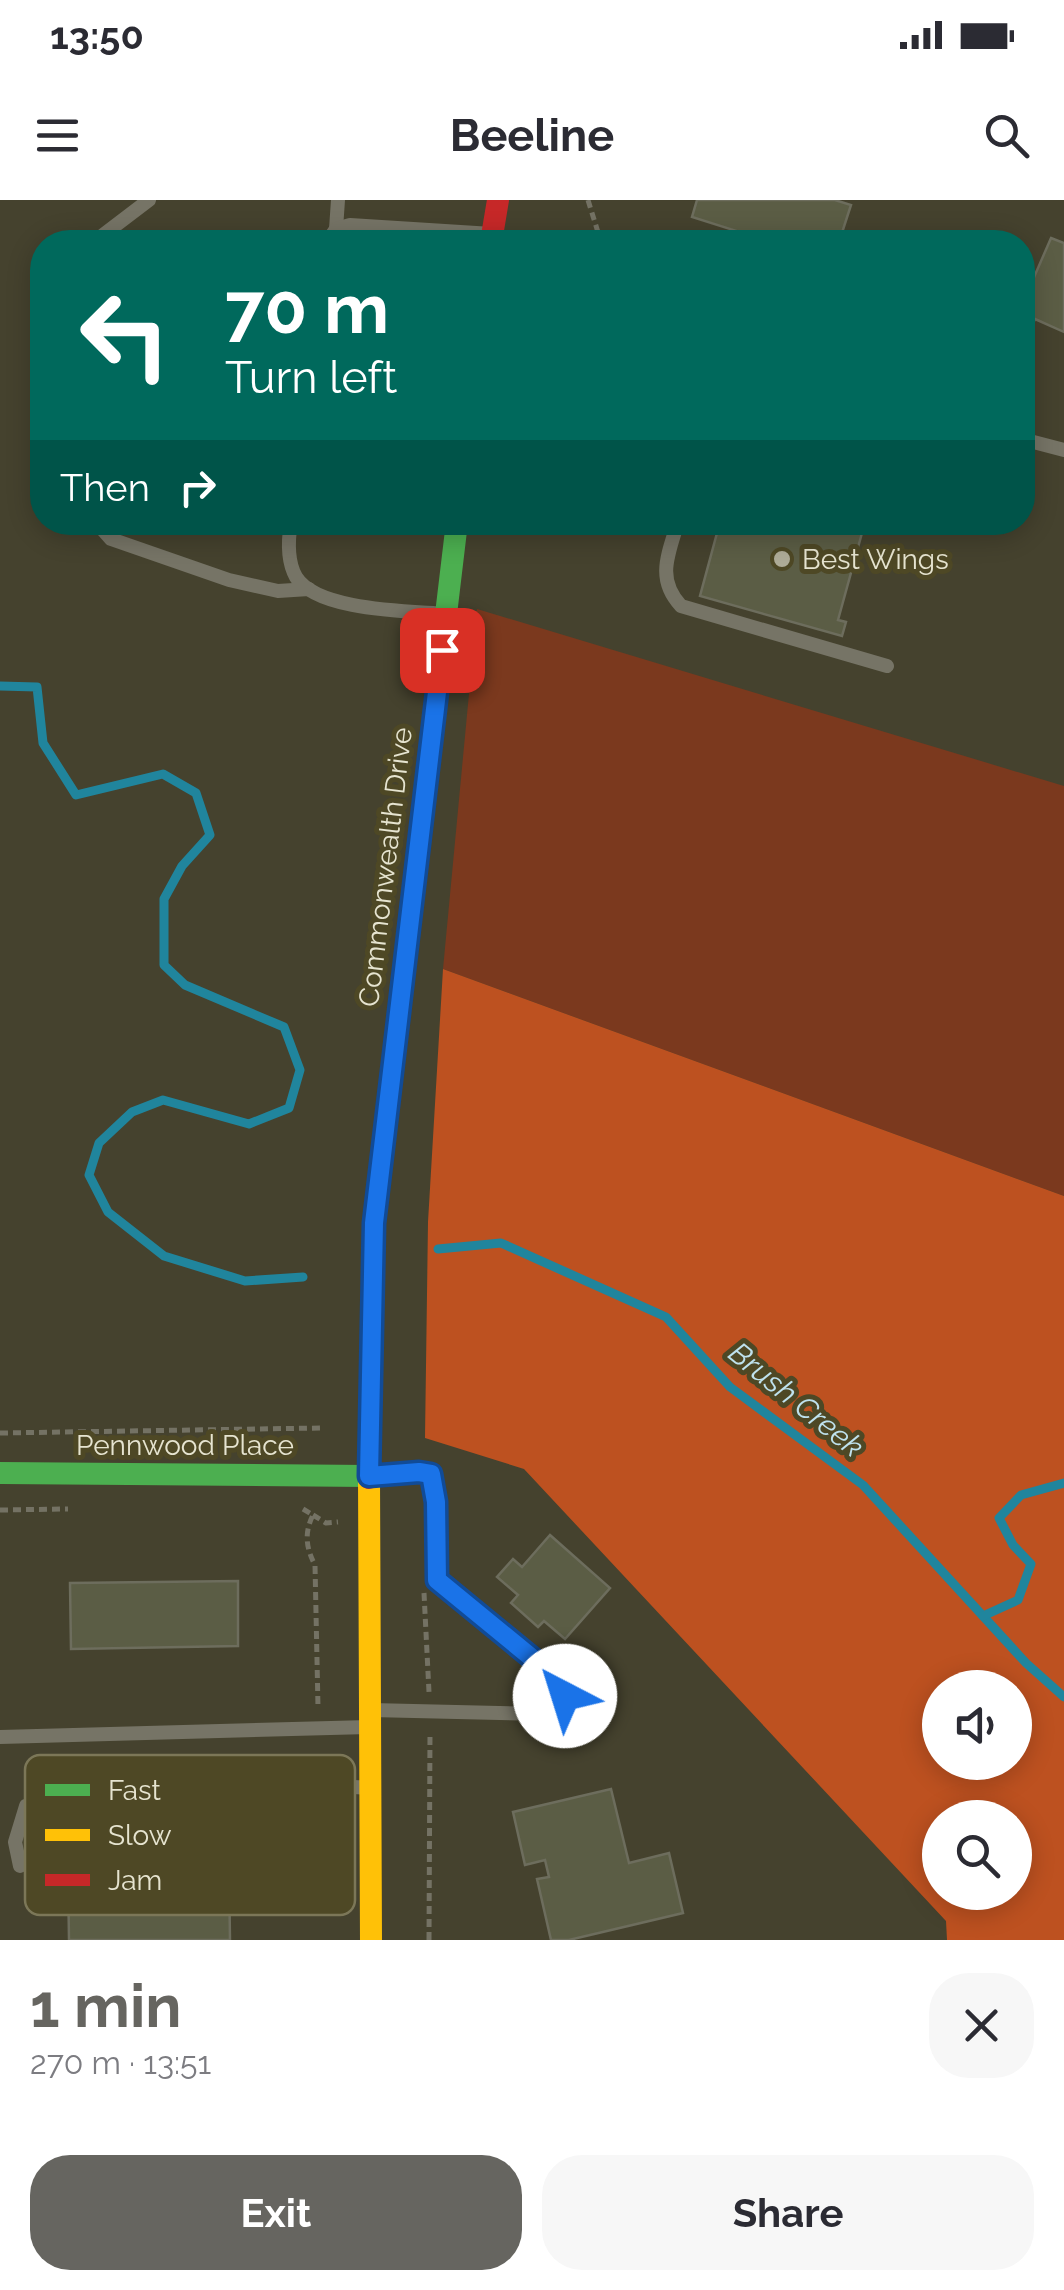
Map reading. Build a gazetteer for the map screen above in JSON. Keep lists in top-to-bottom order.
{
  "streets": {
    "street": ["Commonwealth Drive", "Pennwood Place"]
  },
  "crossings": [
    ["Commonwealth Drive", "Pennwood Place"]
  ],
  "water": ["Brush Creek"],
  "places": ["Best Wings"],
  "legend": ["Fast", "Slow", "Jam"],
  "page": {
    "status": "13:50",
    "header": "Beeline",
    "turn": ["70 m", "Turn left"],
    "then": "Then",
    "heading": ["1 min", "270 m · 13:51"],
    "buttons": ["Exit", "Share"]
  }
}
